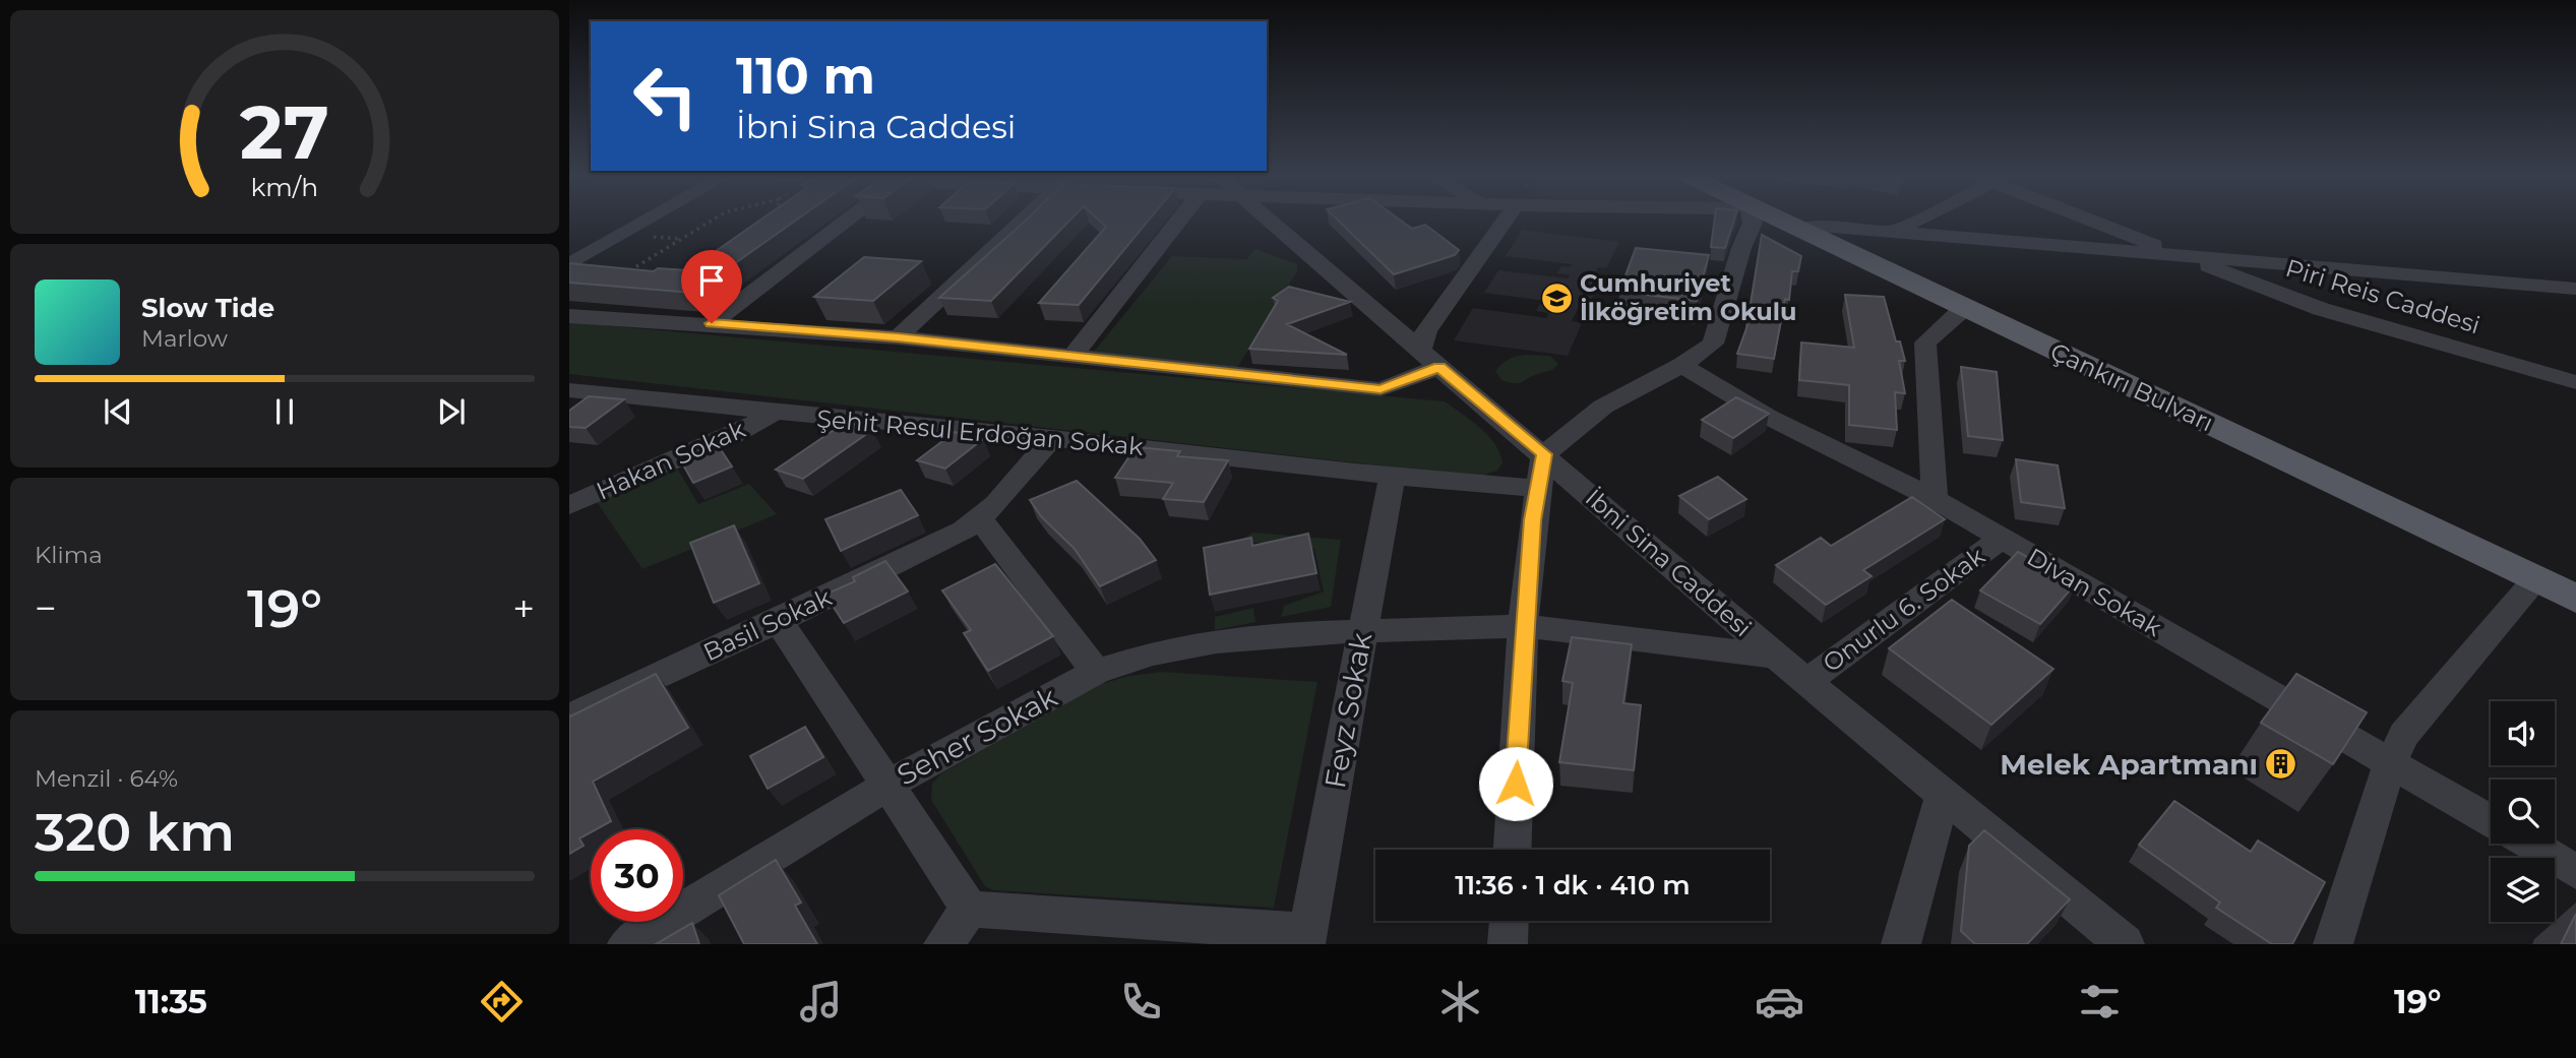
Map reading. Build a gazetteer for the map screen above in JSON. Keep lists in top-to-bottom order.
{
  "streets": {
    "main road": ["Çankırı Bulvarı"],
    "street": [
      "Piri Reis Caddesi",
      "Şehit Resul Erdoğan Sokak",
      "Hakan Sokak",
      "İbni Sina Caddesi",
      "Divan Sokak",
      "Onurlu 6. Sokak",
      "Basil Sokak",
      "Feyz Sokak",
      "Seher Sokak"
    ]
  },
  "crossings": [
    ["Şehit Resul Erdoğan Sokak", "Hakan Sokak"],
    ["Şehit Resul Erdoğan Sokak", "Basil Sokak"],
    ["Şehit Resul Erdoğan Sokak", "Feyz Sokak"],
    ["İbni Sina Caddesi", "Onurlu 6. Sokak"],
    ["Divan Sokak", "Onurlu 6. Sokak"],
    ["Feyz Sokak", "Seher Sokak"]
  ],
  "places": {
    "school or university": ["Cumhuriyet İlköğretim Okulu"],
    "building": ["Melek Apartmanı"]
  },
  "page": {
    "turn": ["110 m", "İbni Sina Caddesi"],
    "song": ["Slow Tide", "Marlow"],
    "tile": [
      "Klima",
      ["Menzil · 64%", "320 km"]
    ],
    "heat": ["−", "19°", "+"],
    "limit": "30",
    "trip": "11:36 · 1 dk · 410 m",
    "tabs": ["11:35", "19°"],
    "gauge": ["27", "km/h"]
  }
}
